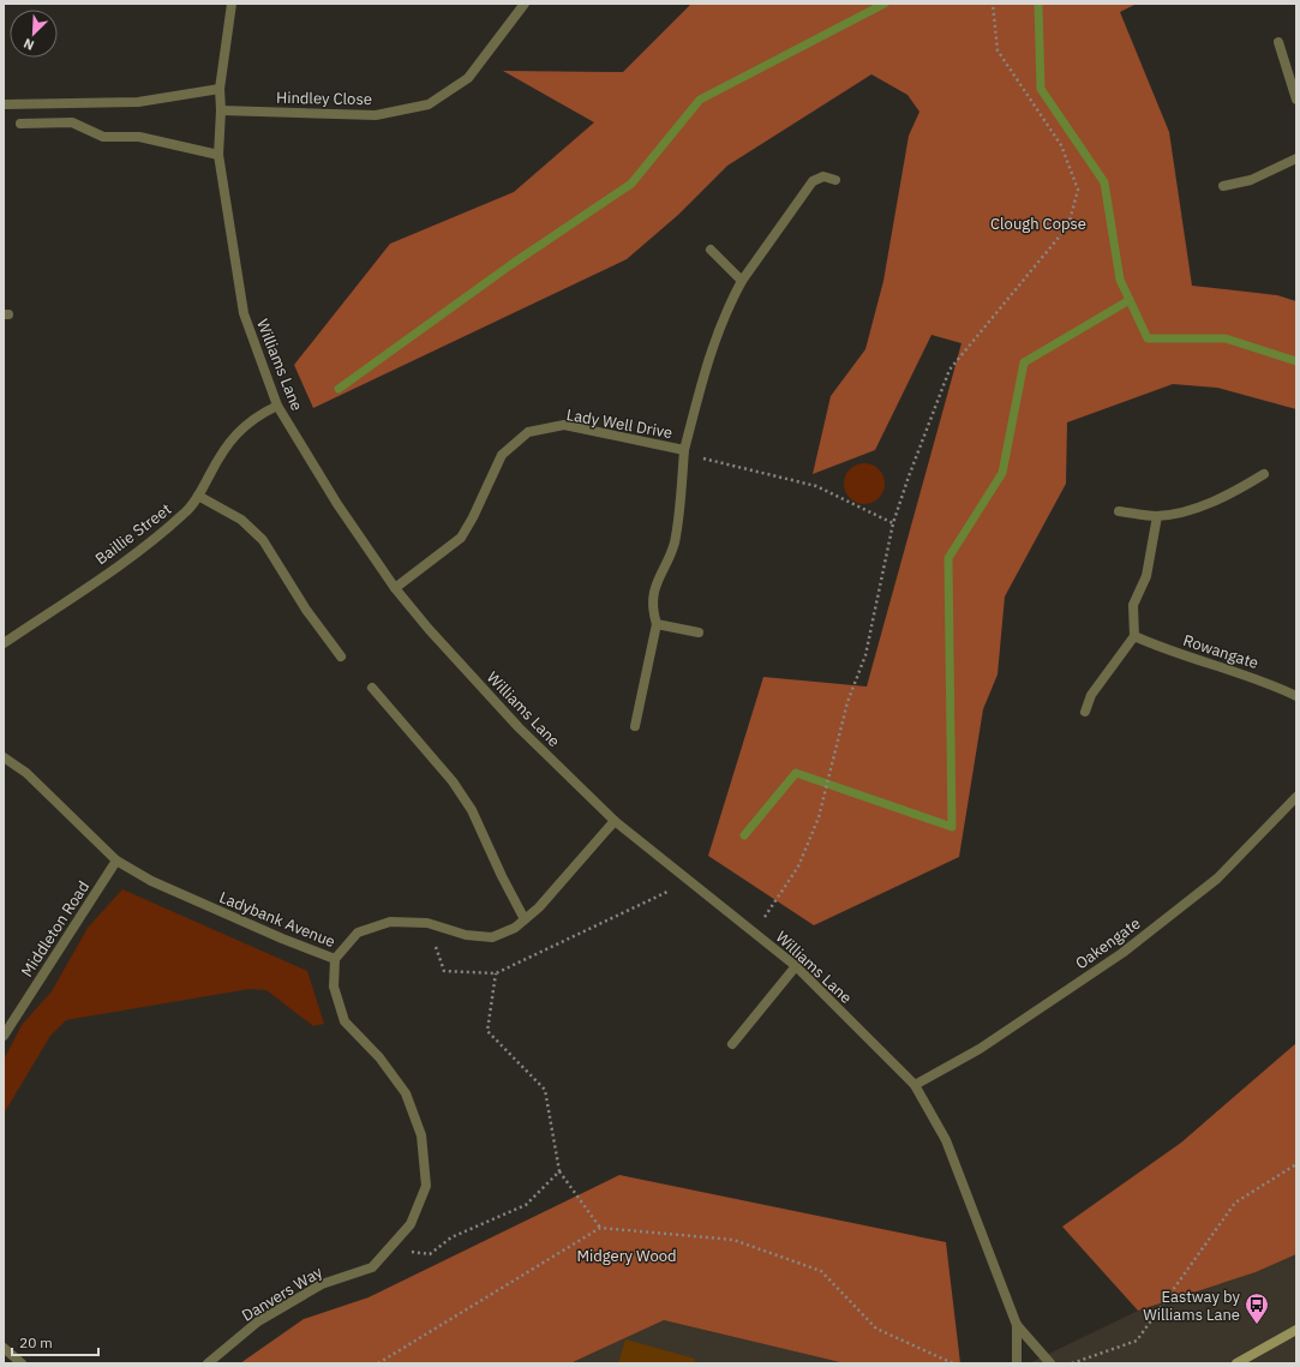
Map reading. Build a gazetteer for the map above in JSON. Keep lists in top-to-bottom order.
{
  "streets": {
    "street": [
      "Hindley Close",
      "Williams Lane",
      "Lady Well Drive",
      "Baillie Street",
      "Rowangate",
      "Ladybank Avenue",
      "Middleton Road",
      "Oakengate",
      "Danvers Way"
    ]
  },
  "crossings": [
    ["Hindley Close", "Williams Lane"],
    ["Williams Lane", "Lady Well Drive"],
    ["Williams Lane", "Baillie Street"],
    ["Williams Lane", "Ladybank Avenue"],
    ["Williams Lane", "Oakengate"],
    ["Ladybank Avenue", "Middleton Road"],
    ["Ladybank Avenue", "Danvers Way"]
  ],
  "parks": ["Clough Copse", "Midgery Wood"],
  "places": {
    "bus stop": ["Eastway by Williams Lane"]
  },
  "scale_bar": "20 m",
  "north": "bottom left"
}
